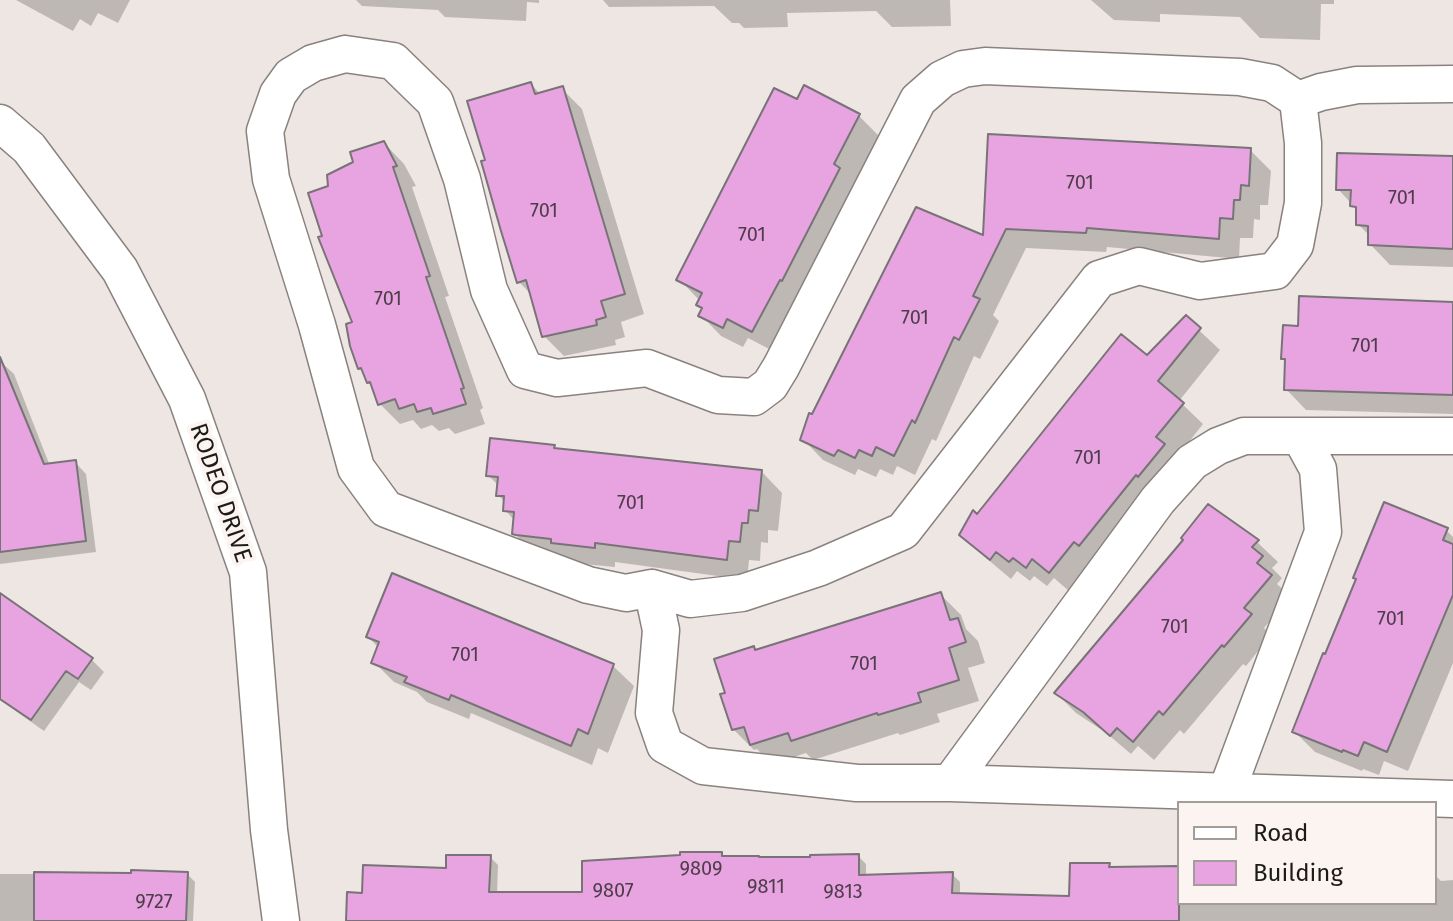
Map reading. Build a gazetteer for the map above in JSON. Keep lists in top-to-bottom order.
{
  "streets": {
    "street": ["RODEO DRIVE"]
  },
  "house_numbers": [
    "701",
    "701",
    "701",
    "701",
    "701",
    "701",
    "701",
    "701",
    "701",
    "701",
    "701",
    "701",
    "701",
    "9809",
    "9811",
    "9807",
    "9813",
    "9727"
  ],
  "legend": ["Road", "Building"]
}
